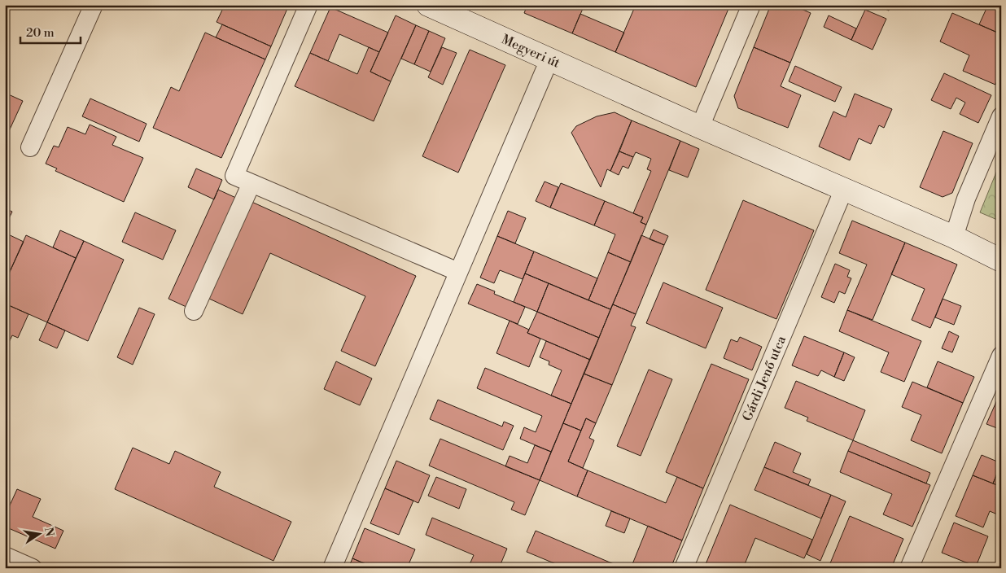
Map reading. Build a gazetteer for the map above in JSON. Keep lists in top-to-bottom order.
{
  "streets": {
    "main road": ["Megyeri út"],
    "street": ["Gárdi Jenő utca"]
  },
  "crossings": [
    ["Megyeri út", "Gárdi Jenő utca"]
  ],
  "scale_bar": "20 m",
  "north": "right"
}
